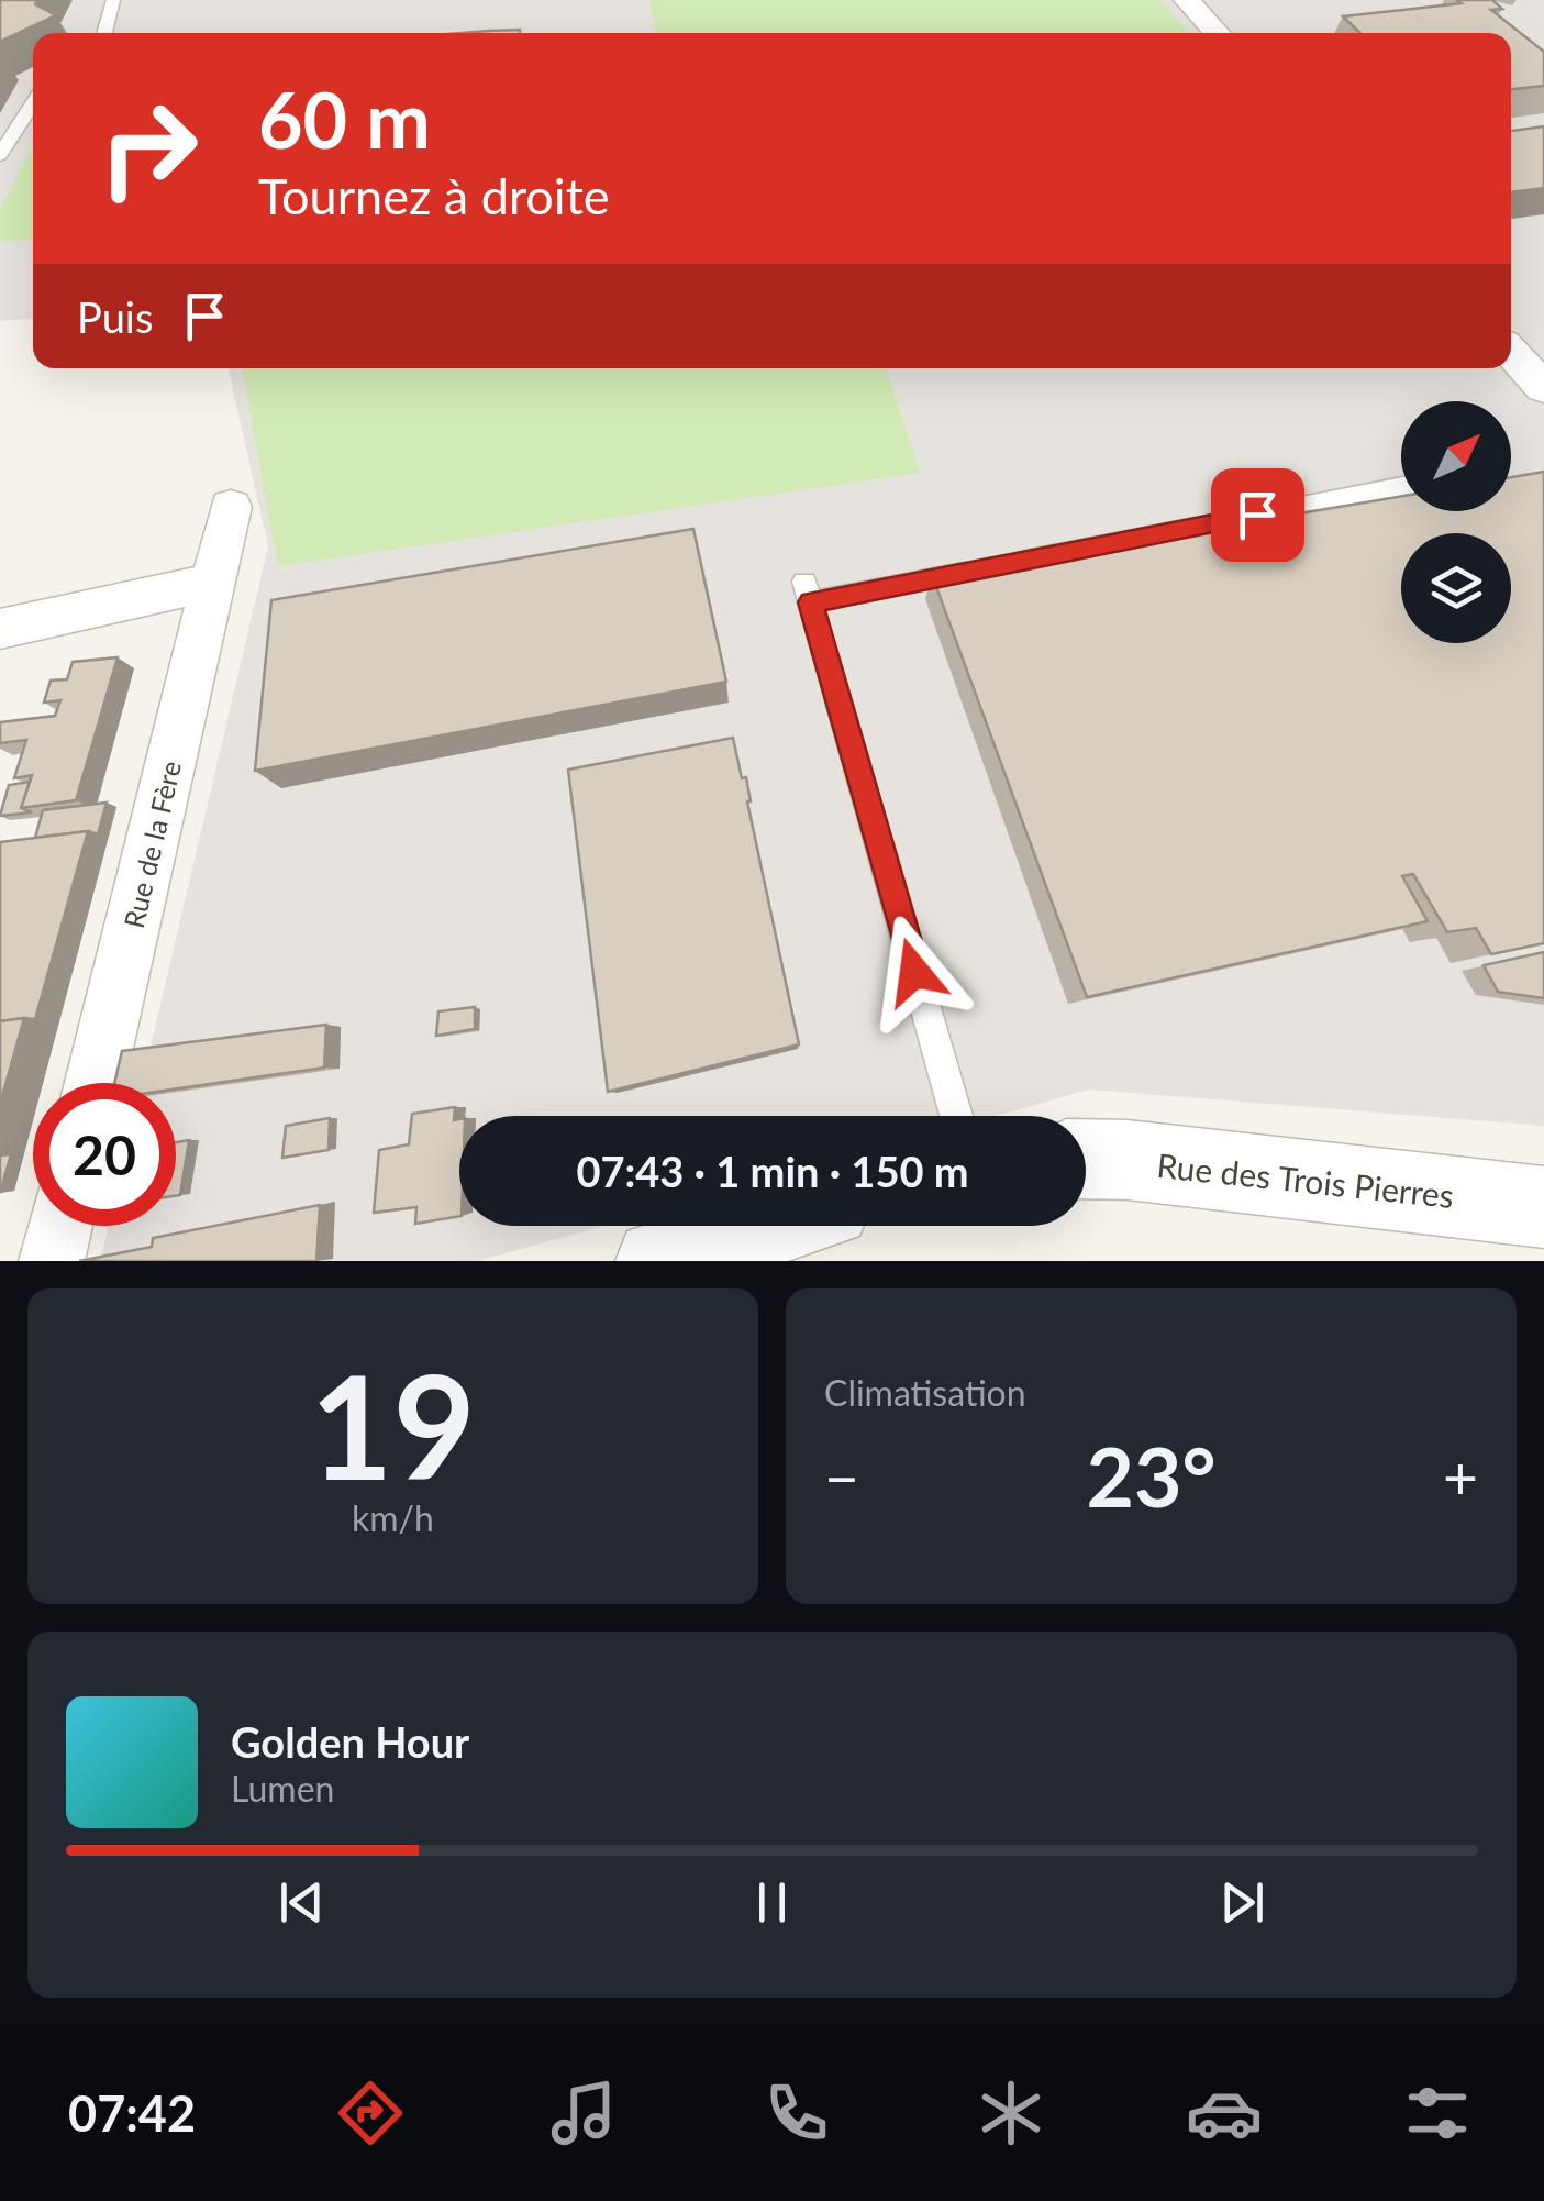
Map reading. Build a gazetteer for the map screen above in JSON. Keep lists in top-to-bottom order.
{
  "streets": {
    "street": ["Rue de la Fère", "Rue des Trois Pierres"]
  },
  "north": "top right",
  "page": {
    "turn": ["60 m", "Tournez à droite"],
    "then": "Puis",
    "limit": "20",
    "trip": "07:43 · 1 min · 150 m",
    "tile": [
      ["19", "km/h"],
      "Climatisation"
    ],
    "heat": ["−", "23°", "+"],
    "song": ["Golden Hour", "Lumen"],
    "tabs": "07:42"
  }
}
